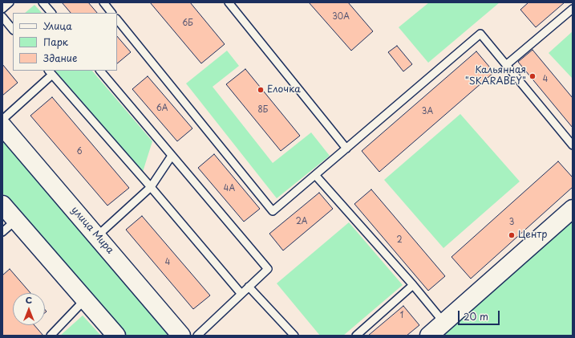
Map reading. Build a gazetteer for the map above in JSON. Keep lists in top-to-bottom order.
{
  "streets": {
    "main road": ["улица Мира"]
  },
  "places": ["Кальянная \"SKARABEY\"", "Елочка", "Центр"],
  "house_numbers": [
    "30А",
    "6Б",
    "4",
    "6А",
    "8Б",
    "3А",
    "6",
    "4А",
    "2А",
    "3",
    "2",
    "4",
    "1"
  ],
  "legend": ["Улица", "Парк", "Здание"],
  "scale_bar": "20 m",
  "north": "top"
}
